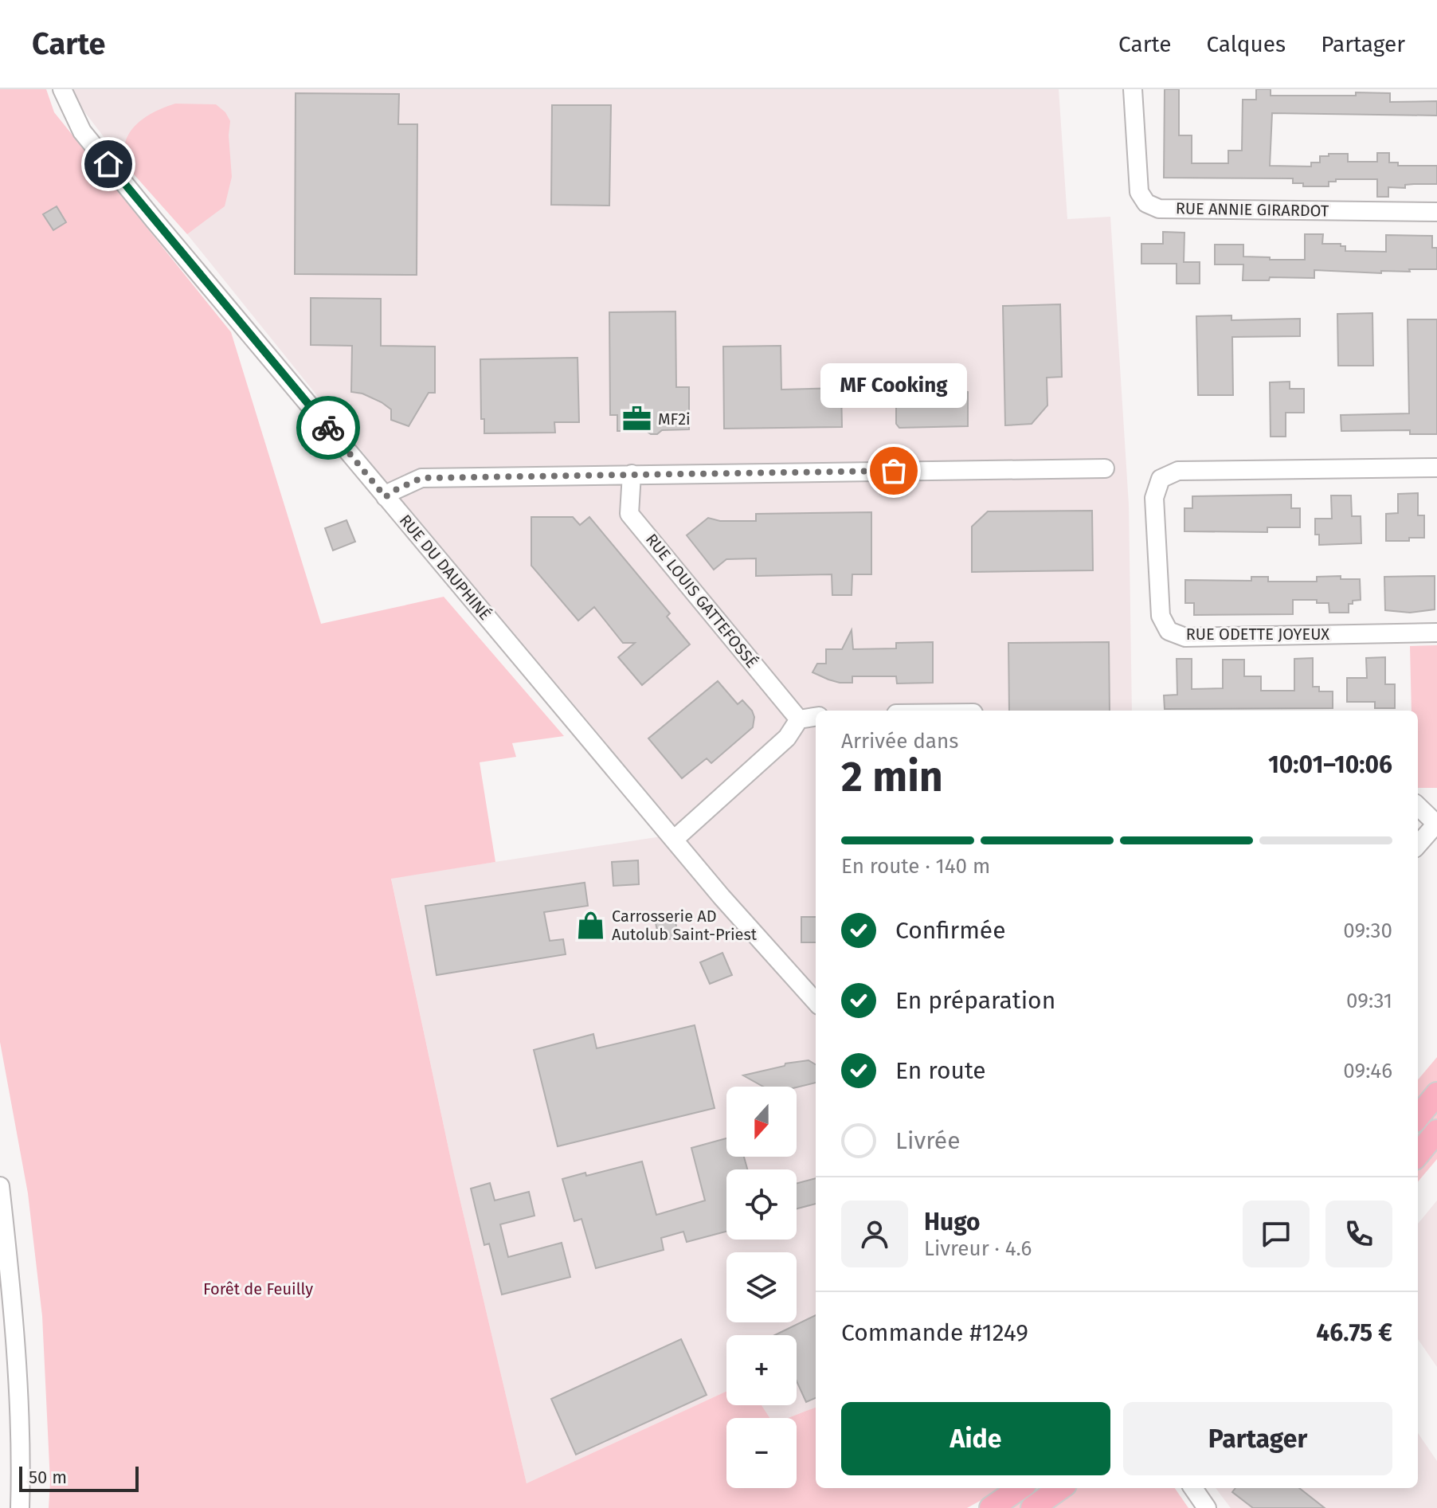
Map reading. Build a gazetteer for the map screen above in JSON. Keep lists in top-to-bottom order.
{
  "streets": {
    "street": [
      "RUE ANNIE GIRARDOT",
      "RUE DU DAUPHINÉ",
      "RUE LOUIS GATTEFOSSÉ",
      "RUE ODETTE JOYEUX"
    ]
  },
  "parks": ["Forêt de Feuilly"],
  "places": {
    "office": ["MF2i"],
    "other": ["MF Cooking"],
    "shop": ["Carrosserie AD Autolub Saint-Priest"]
  },
  "scale_bar": "50 m",
  "north": "bottom",
  "page": {
    "header": "Carte",
    "nav": ["Carte", "Calques", "Partager"],
    "bubble": "MF Cooking",
    "heading": ["2 min", "Arrivée dans", "10:01–10:06"],
    "panel": [
      "Hugo",
      "Livreur · 4.6",
      "Commande #1249",
      "46.75 €"
    ],
    "bar": "En route · 140 m",
    "list": [
      ["Confirmée", "09:30"],
      ["En préparation", "09:31"],
      ["En route", "09:46"],
      "Livrée"
    ],
    "map_buttons": ["+", "−"],
    "buttons": ["Aide", "Partager"],
    "scale": "50 m"
  }
}
